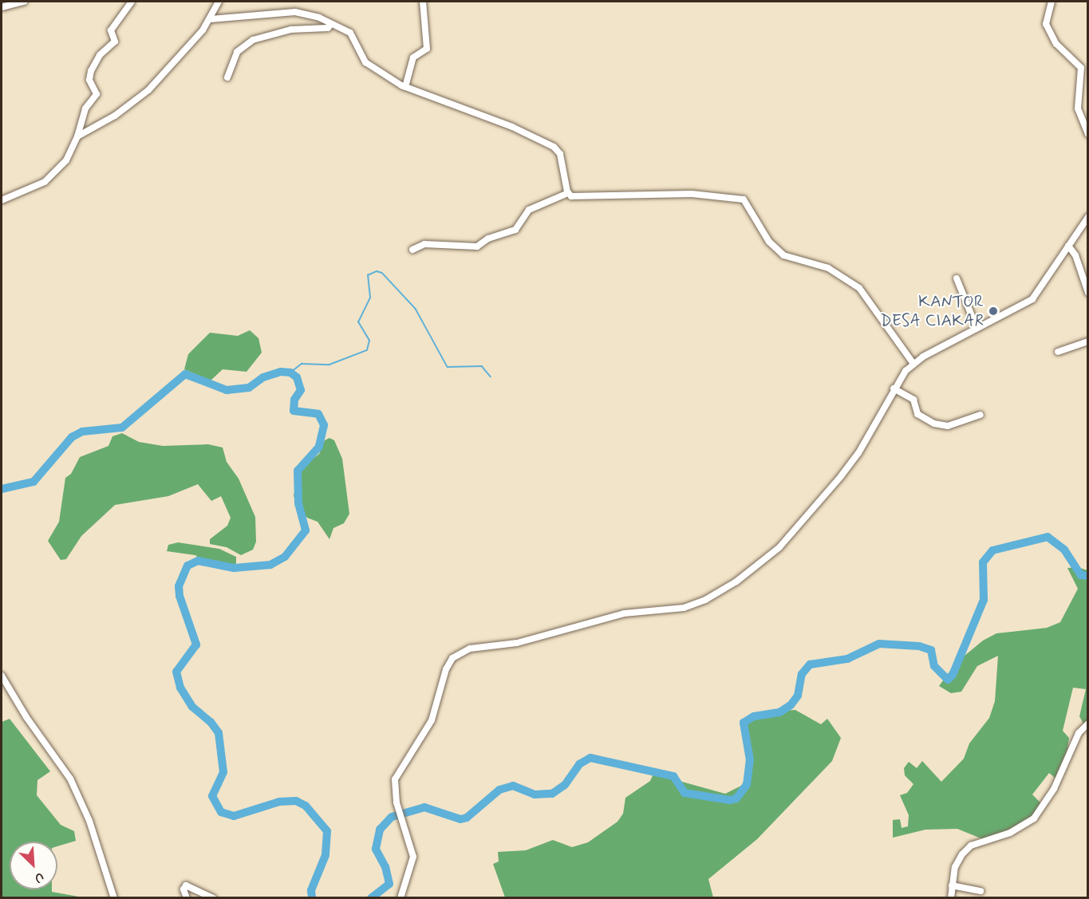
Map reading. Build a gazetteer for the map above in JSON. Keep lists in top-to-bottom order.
{
  "places": ["KANTOR DESA CIAKAR"],
  "north": "bottom right"
}
